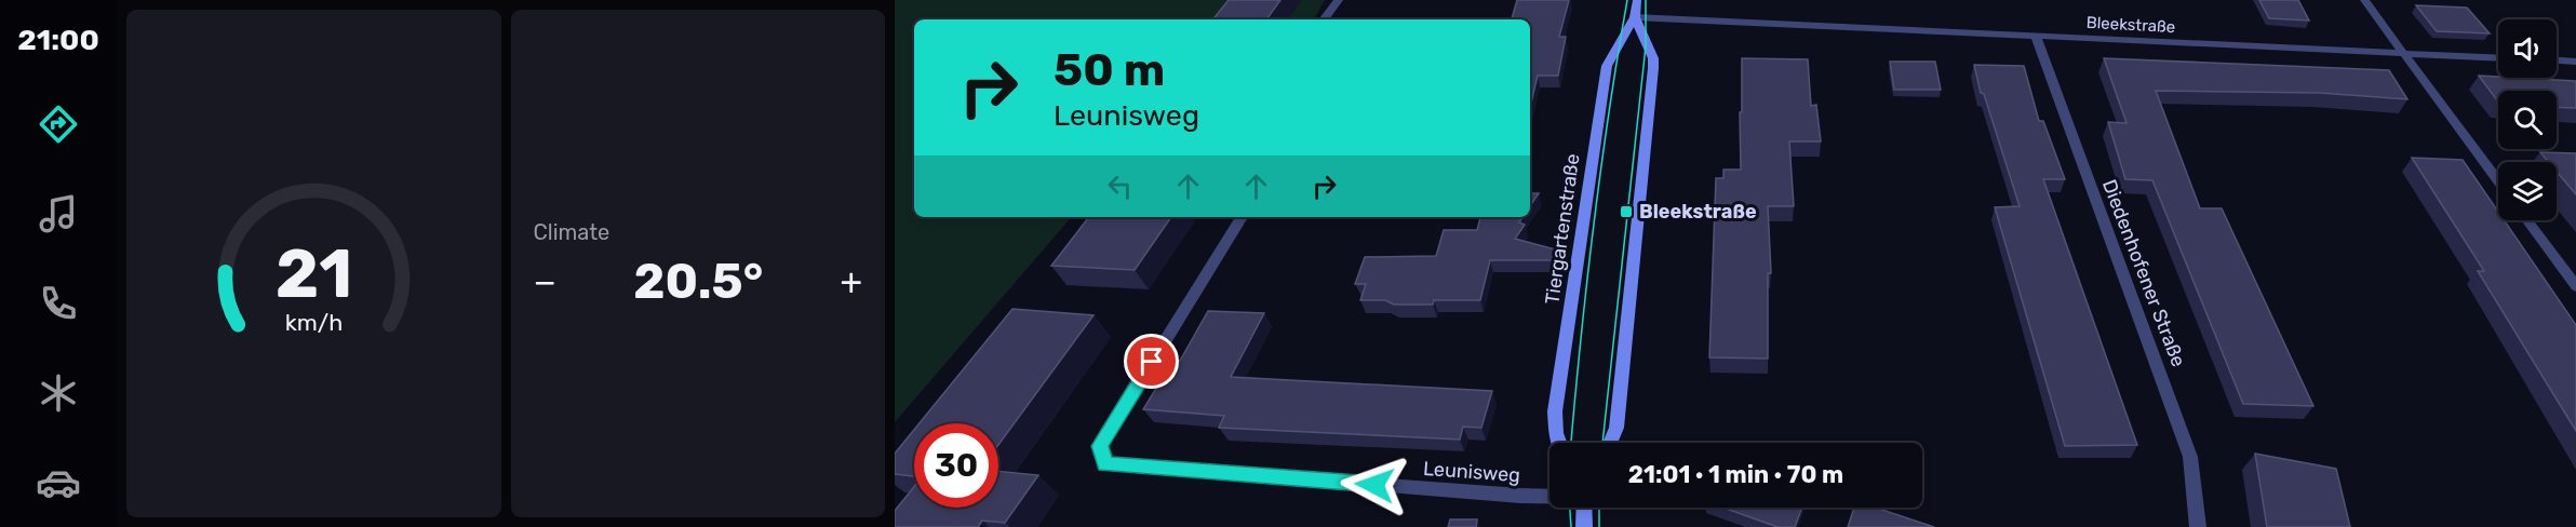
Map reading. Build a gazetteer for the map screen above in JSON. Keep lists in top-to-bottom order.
{
  "streets": {
    "main road": ["Tiergartenstraße"],
    "street": ["Bleekstraße", "Diedenhofener Straße", "Leunisweg"]
  },
  "crossings": [
    ["Bleekstraße", "Tiergartenstraße"],
    ["Bleekstraße", "Diedenhofener Straße"]
  ],
  "places": {
    "transit": ["Bleekstraße"]
  },
  "page": {
    "tabs": "21:00",
    "tile": "Climate",
    "turn": ["50 m", "Leunisweg"],
    "heat": ["−", "20.5°", "+"],
    "limit": "30",
    "trip": "21:01 · 1 min · 70 m",
    "gauge": ["21", "km/h"]
  }
}
